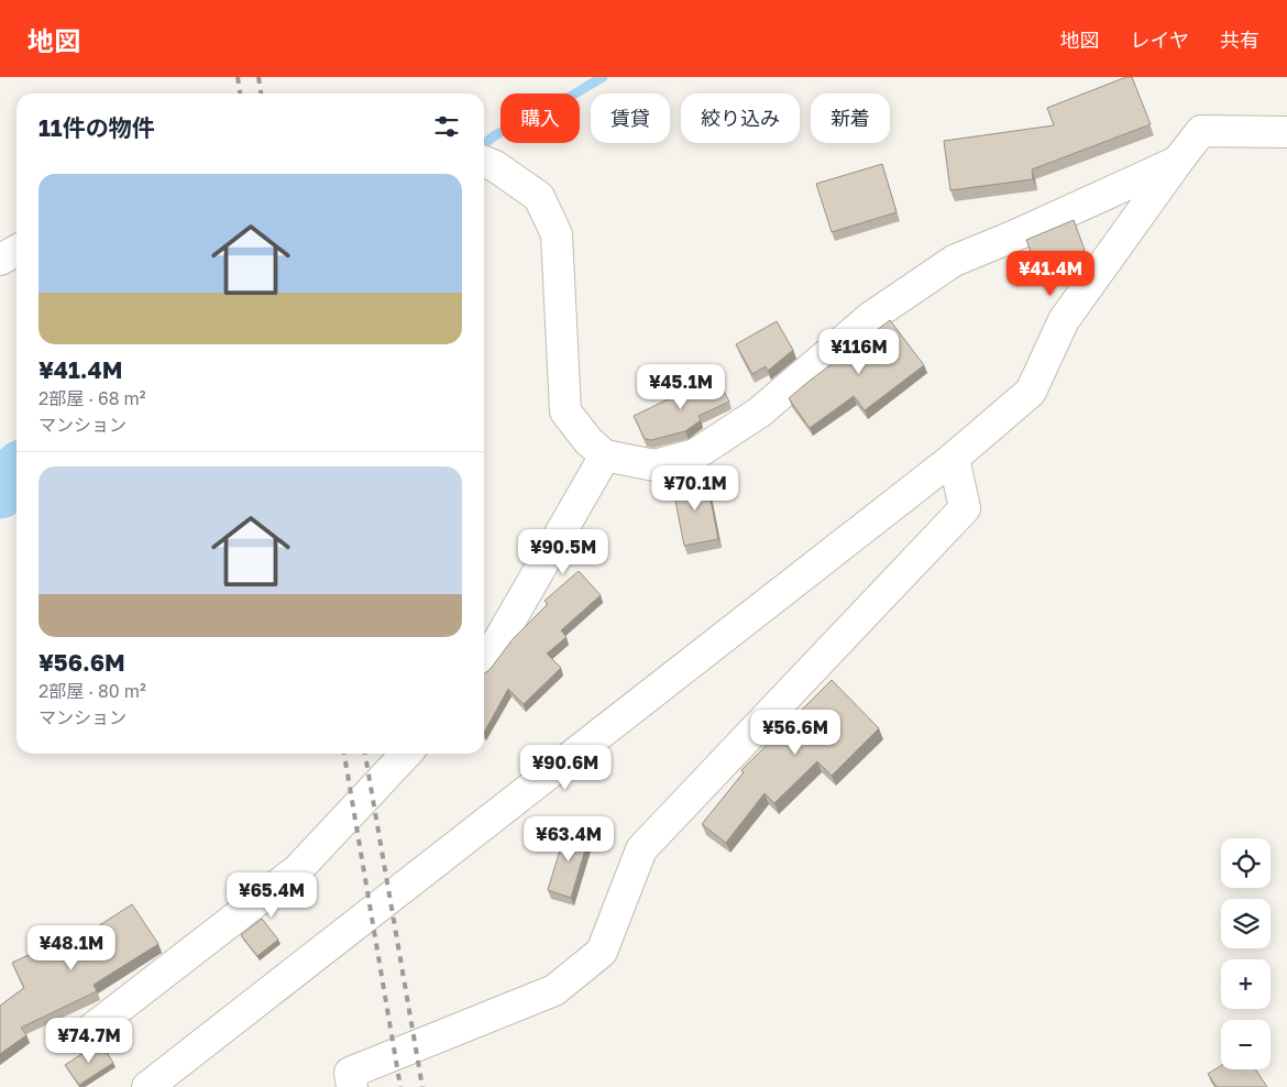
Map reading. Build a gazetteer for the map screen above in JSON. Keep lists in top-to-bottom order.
{
  "page": {
    "header": "地図",
    "nav": ["地図", "レイヤ", "共有"],
    "chip": [
      "購入",
      "賃貸",
      "絞り込み",
      "新着"
    ],
    "heading": "11件の物件",
    "list": [
      {
        "name": "¥41.4M",
        "note": "2部屋 · 68 m² · マンション"
      },
      {
        "name": "¥56.6M",
        "note": "2部屋 · 80 m² · マンション"
      }
    ],
    "price": [
      "¥41.4M",
      "¥116M",
      "¥45.1M",
      "¥70.1M",
      "¥90.5M",
      "¥56.6M",
      "¥90.6M",
      "¥63.4M",
      "¥65.4M",
      "¥48.1M",
      "¥74.7M"
    ],
    "map_buttons": ["+", "−"]
  }
}
